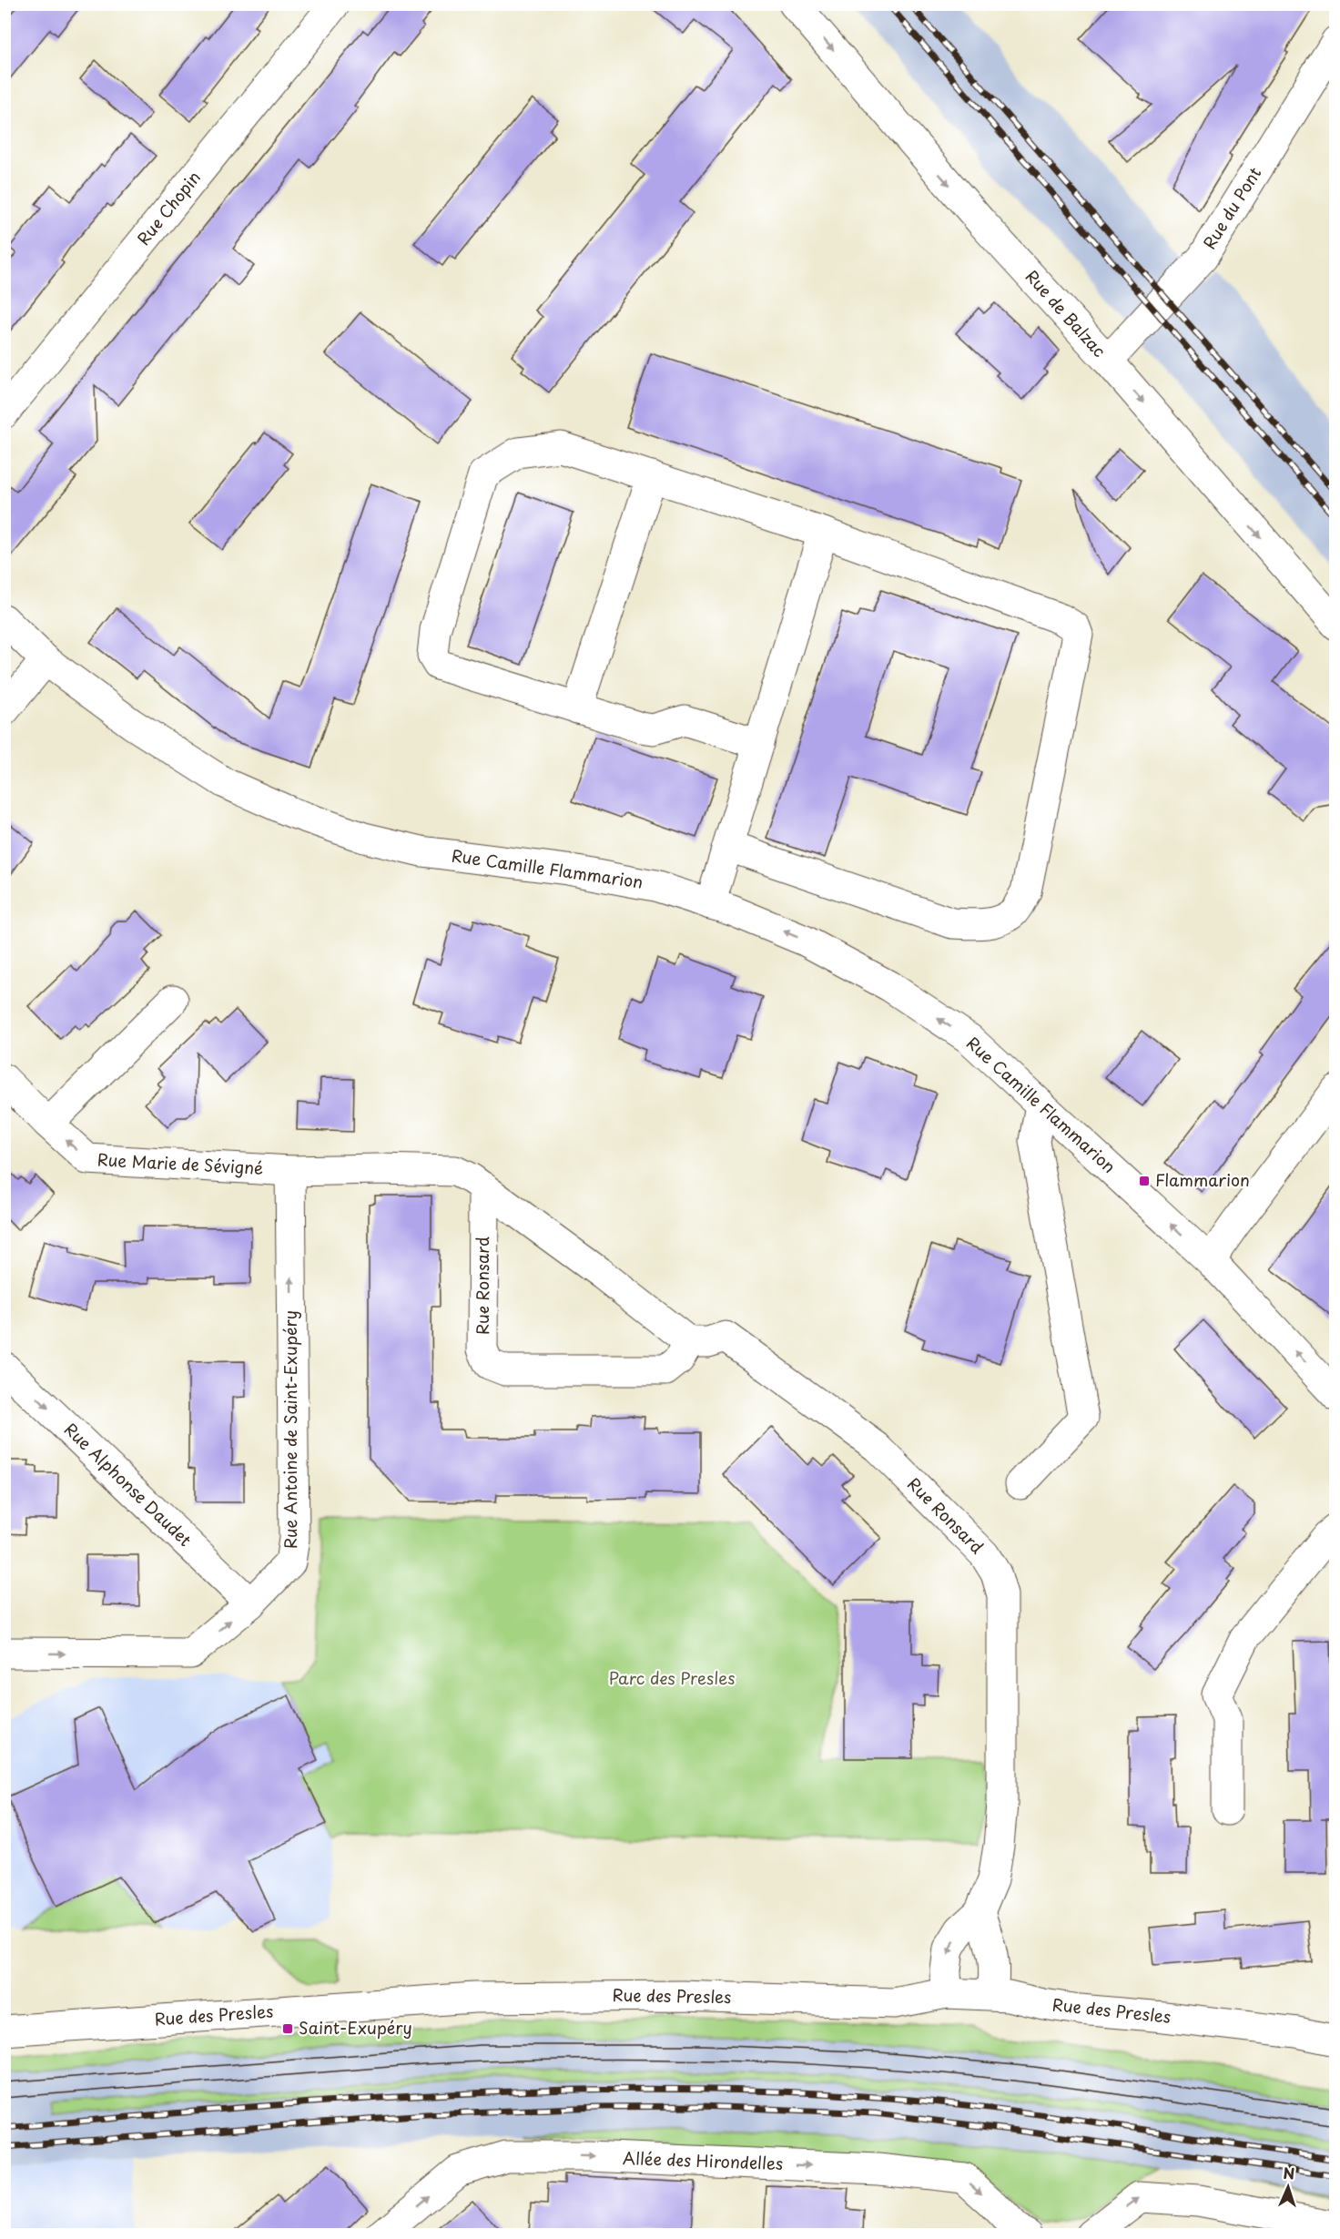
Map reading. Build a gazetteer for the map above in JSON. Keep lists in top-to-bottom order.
{
  "streets": {
    "street": [
      "Rue Chopin",
      "Rue du Pont",
      "Rue de Balzac",
      "Rue Camille Flammarion",
      "Rue Marie de Sévigné",
      "Rue Ronsard",
      "Rue Antoine de Saint-Exupéry",
      "Rue Alphonse Daudet",
      "Rue des Presles",
      "Allée des Hirondelles"
    ]
  },
  "crossings": [
    ["Rue du Pont", "Rue de Balzac"],
    ["Rue Marie de Sévigné", "Rue Antoine de Saint-Exupéry"],
    ["Rue Ronsard", "Rue des Presles"],
    ["Rue Antoine de Saint-Exupéry", "Rue Alphonse Daudet"]
  ],
  "one_way": [
    "Rue de Balzac",
    "Rue Camille Flammarion",
    "Rue Marie de Sévigné",
    "Rue Alphonse Daudet",
    "Allée des Hirondelles"
  ],
  "parks": ["Parc des Presles"],
  "places": {
    "transit": ["Flammarion", "Saint-Exupéry"]
  },
  "north": "top"
}
